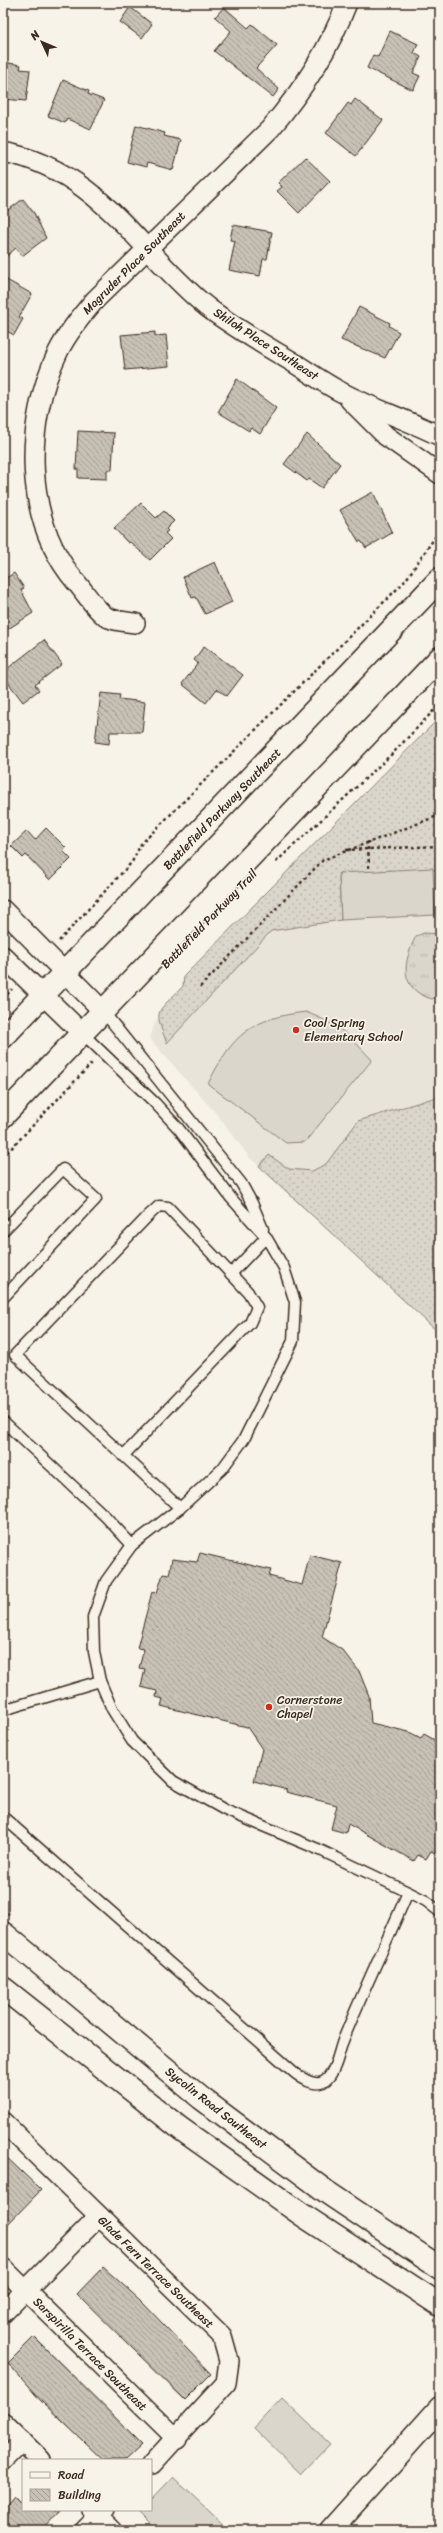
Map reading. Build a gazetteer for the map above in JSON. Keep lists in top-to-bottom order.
{
  "streets": {
    "main road": ["Battlefield Parkway Southeast", "Sycolin Road Southeast"],
    "street": [
      "Magruder Place Southeast",
      "Shiloh Place Southeast",
      "Glade Fern Terrace Southeast",
      "Sarspirilla Terrace Southeast"
    ],
    "path": ["Battlefield Parkway Trail"]
  },
  "crossings": [
    ["Magruder Place Southeast", "Shiloh Place Southeast"],
    ["Glade Fern Terrace Southeast", "Sarspirilla Terrace Southeast"]
  ],
  "places": ["Cool Spring Elementary School", "Cornerstone Chapel"],
  "legend": ["Road", "Building"],
  "north": "top left"
}
